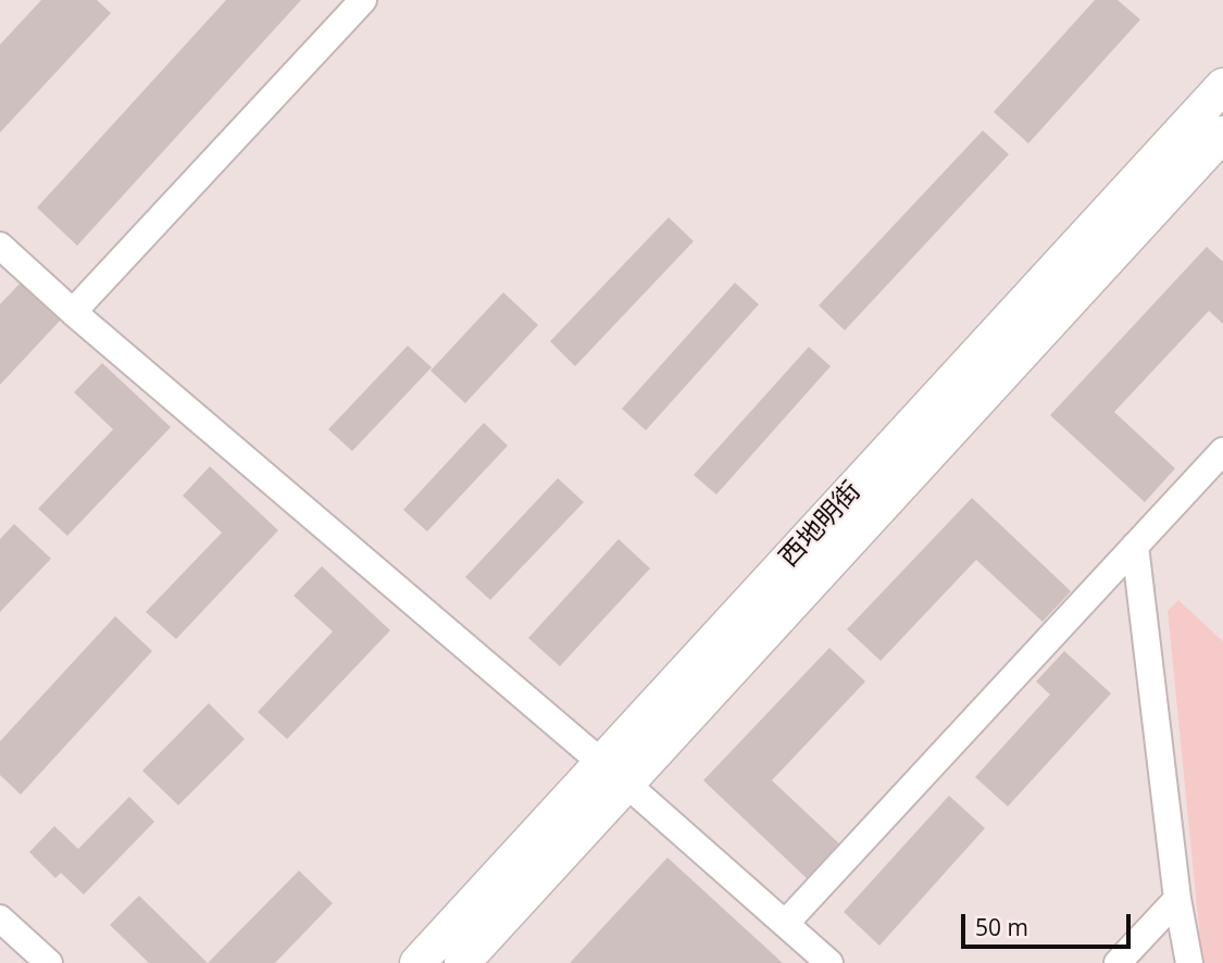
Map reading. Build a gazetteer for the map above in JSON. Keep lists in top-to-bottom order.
{
  "streets": {
    "main road": ["西地明街"]
  },
  "scale_bar": "50 m"
}
